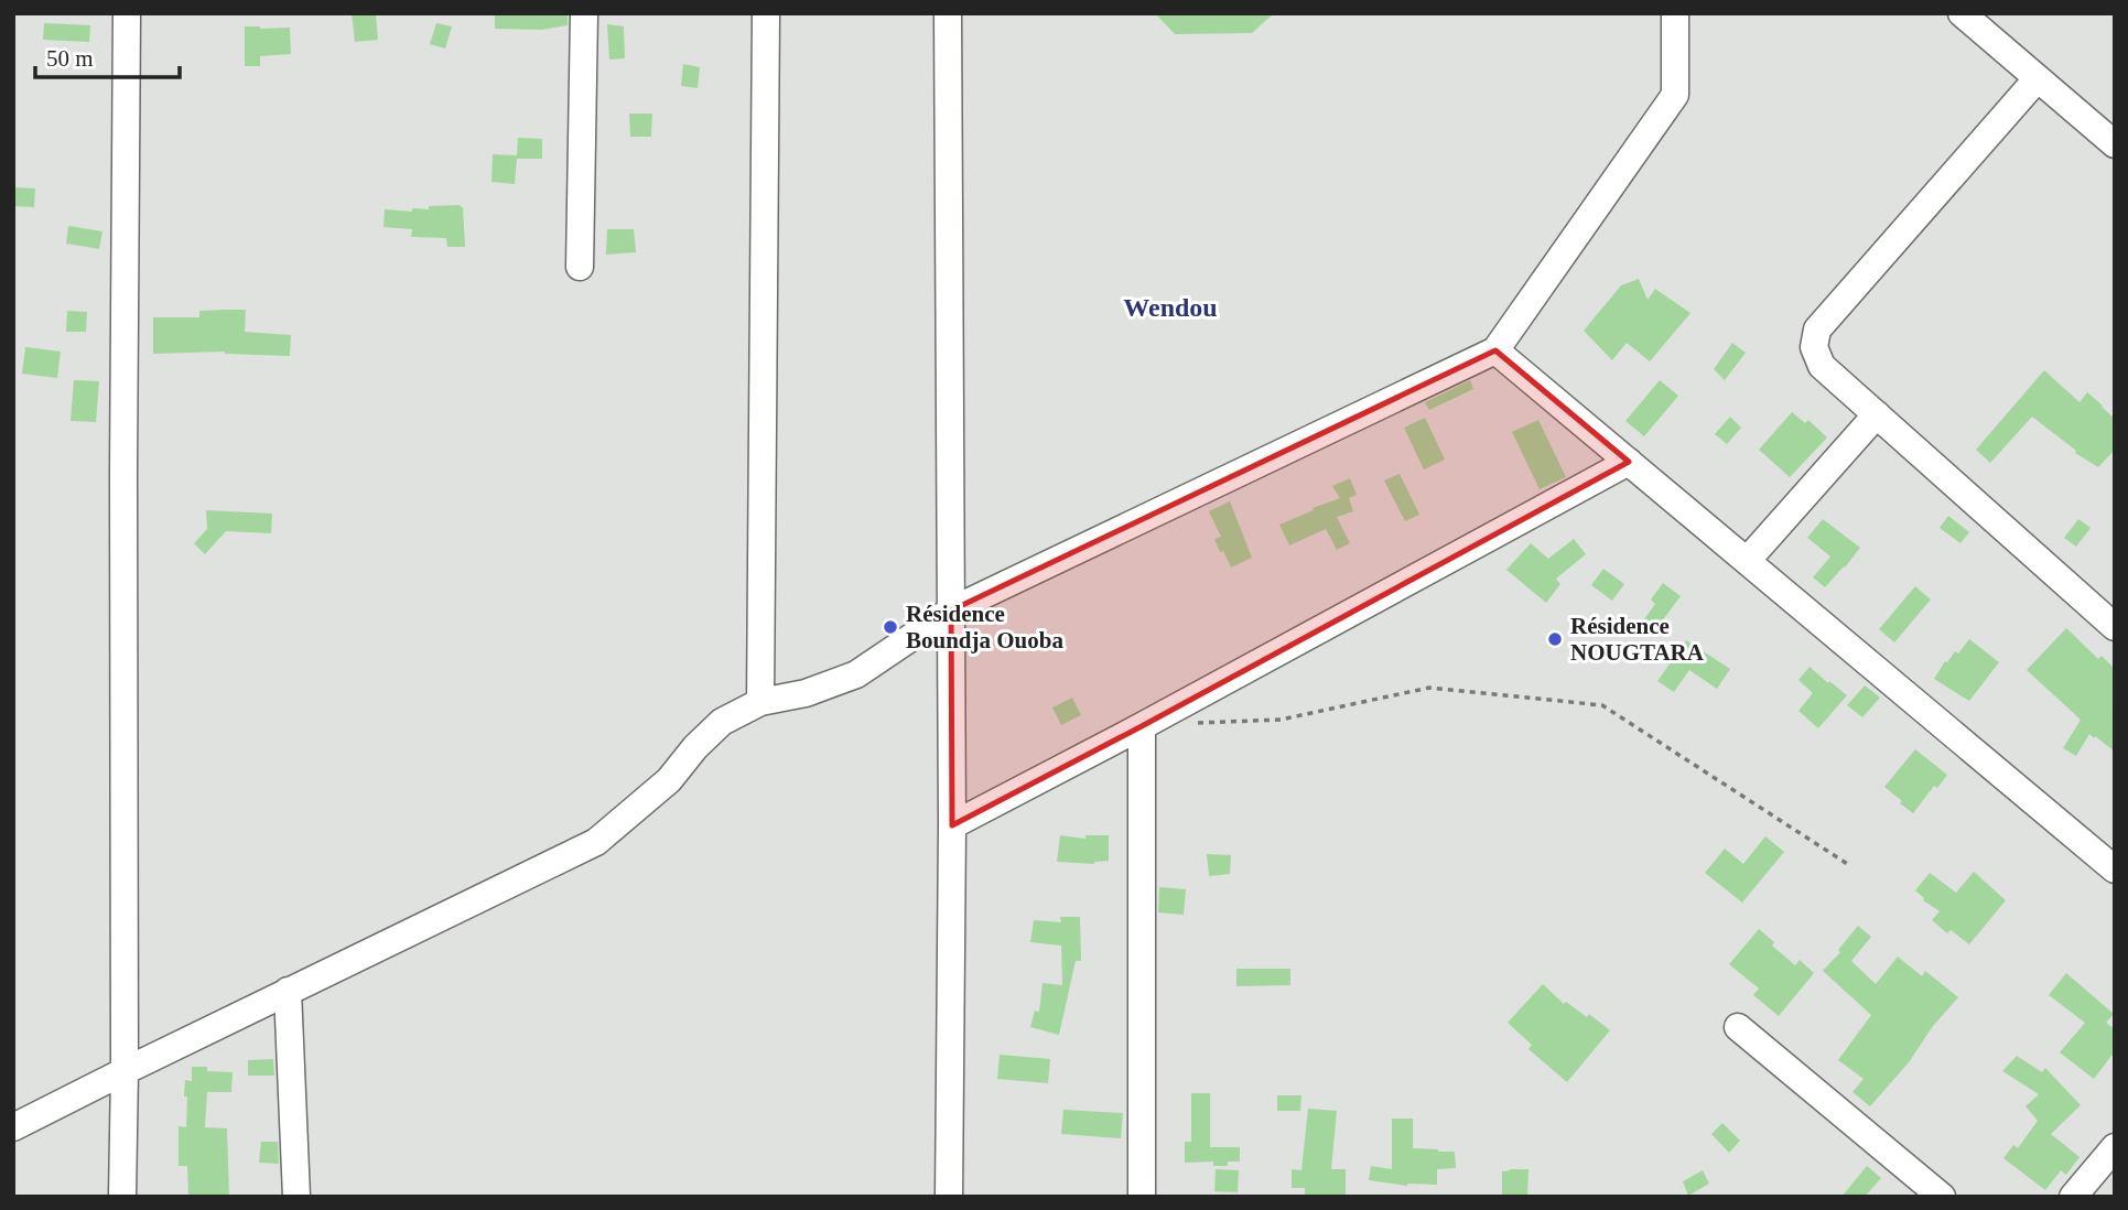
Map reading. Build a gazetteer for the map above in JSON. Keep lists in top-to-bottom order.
{
  "districts": ["Wendou"],
  "places": ["Résidence Boundja Ouoba", "Résidence NOUGTARA"],
  "scale_bar": "50 m"
}
